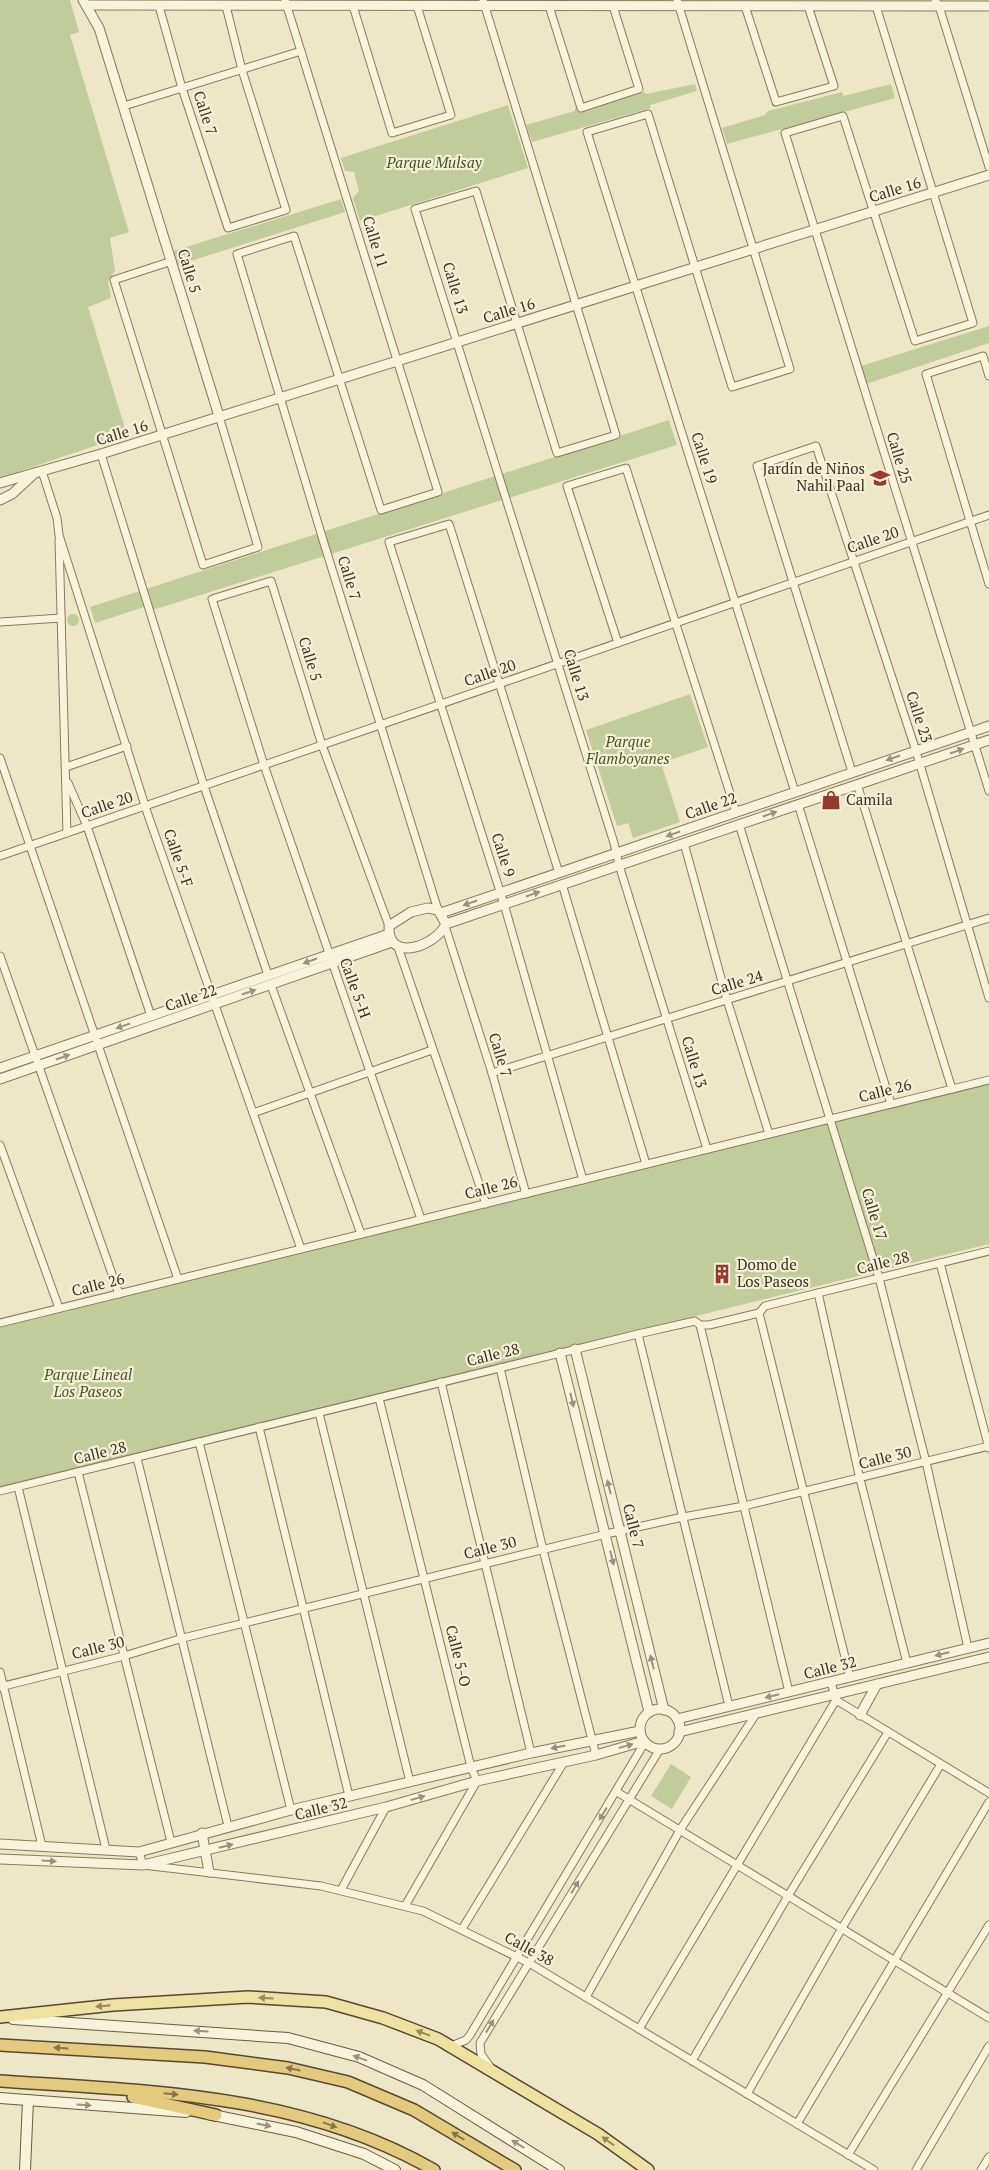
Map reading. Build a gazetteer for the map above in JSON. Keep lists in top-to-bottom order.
{
  "streets": {
    "street": [
      "Calle 7",
      "Calle 16",
      "Calle 11",
      "Calle 5",
      "Calle 13",
      "Calle 19",
      "Calle 25",
      "Calle 20",
      "Calle 23",
      "Calle 22",
      "Calle 9",
      "Calle 5-F",
      "Calle 24",
      "Calle 5-H",
      "Calle 26",
      "Calle 17",
      "Calle 28",
      "Calle 30",
      "Calle 5-O",
      "Calle 32",
      "Calle 38"
    ]
  },
  "crossings": [
    ["Calle 7", "Calle 16"],
    ["Calle 7", "Calle 11"],
    ["Calle 7", "Calle 20"],
    ["Calle 7", "Calle 22"],
    ["Calle 7", "Calle 24"],
    ["Calle 7", "Calle 26"],
    ["Calle 7", "Calle 28"],
    ["Calle 7", "Calle 30"],
    ["Calle 7", "Calle 32"],
    ["Calle 16", "Calle 11"],
    ["Calle 16", "Calle 5"],
    ["Calle 16", "Calle 13"],
    ["Calle 16", "Calle 19"],
    ["Calle 16", "Calle 25"],
    ["Calle 16", "Calle 5-F"],
    ["Calle 5", "Calle 20"],
    ["Calle 5", "Calle 22"],
    ["Calle 5", "Calle 5-H"],
    ["Calle 5", "Calle 26"],
    ["Calle 13", "Calle 20"],
    ["Calle 13", "Calle 22"],
    ["Calle 13", "Calle 24"],
    ["Calle 13", "Calle 26"],
    ["Calle 19", "Calle 20"],
    ["Calle 19", "Calle 22"],
    ["Calle 25", "Calle 20"],
    ["Calle 25", "Calle 22"],
    ["Calle 20", "Calle 23"],
    ["Calle 20", "Calle 9"],
    ["Calle 20", "Calle 5-F"],
    ["Calle 20", "Calle 5-H"],
    ["Calle 23", "Calle 22"],
    ["Calle 23", "Calle 24"],
    ["Calle 22", "Calle 9"],
    ["Calle 22", "Calle 5-F"],
    ["Calle 22", "Calle 5-H"],
    ["Calle 22", "Calle 17"],
    ["Calle 9", "Calle 24"],
    ["Calle 9", "Calle 26"],
    ["Calle 5-F", "Calle 26"],
    ["Calle 24", "Calle 17"],
    ["Calle 5-H", "Calle 26"],
    ["Calle 26", "Calle 17"],
    ["Calle 17", "Calle 28"],
    ["Calle 17", "Calle 30"],
    ["Calle 17", "Calle 32"],
    ["Calle 28", "Calle 5-O"],
    ["Calle 30", "Calle 5-O"],
    ["Calle 5-O", "Calle 32"],
    ["Calle 32", "Calle 38"]
  ],
  "parks": ["Parque Mulsay", "Parque Flamboyanes", "Parque Lineal Los Paseos"],
  "places": {
    "school or university": ["Jardín de Niños Nahil Paal"],
    "shop": ["Camila"],
    "building": ["Domo de Los Paseos"]
  }
}
